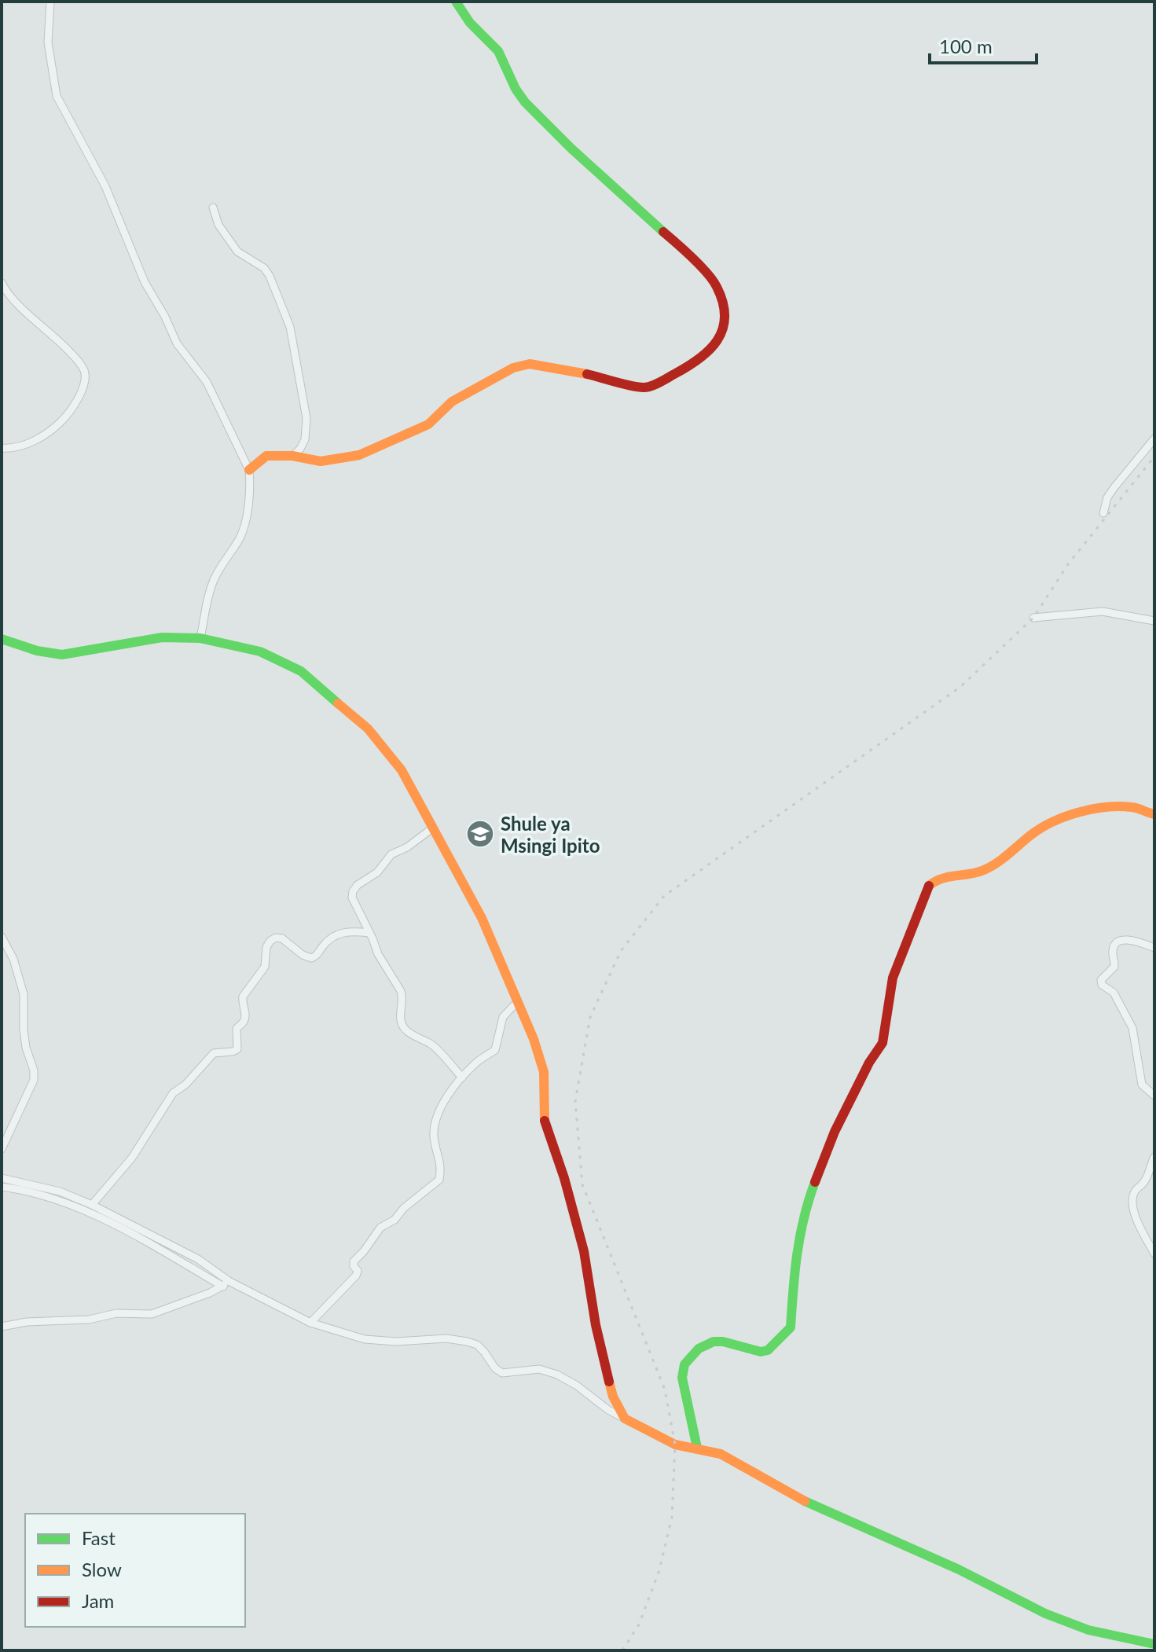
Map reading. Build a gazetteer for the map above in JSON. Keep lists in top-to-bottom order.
{
  "places": {
    "school or university": ["Shule ya Msingi Ipito"]
  },
  "legend": ["Fast", "Slow", "Jam"],
  "scale_bar": "100 m"
}
